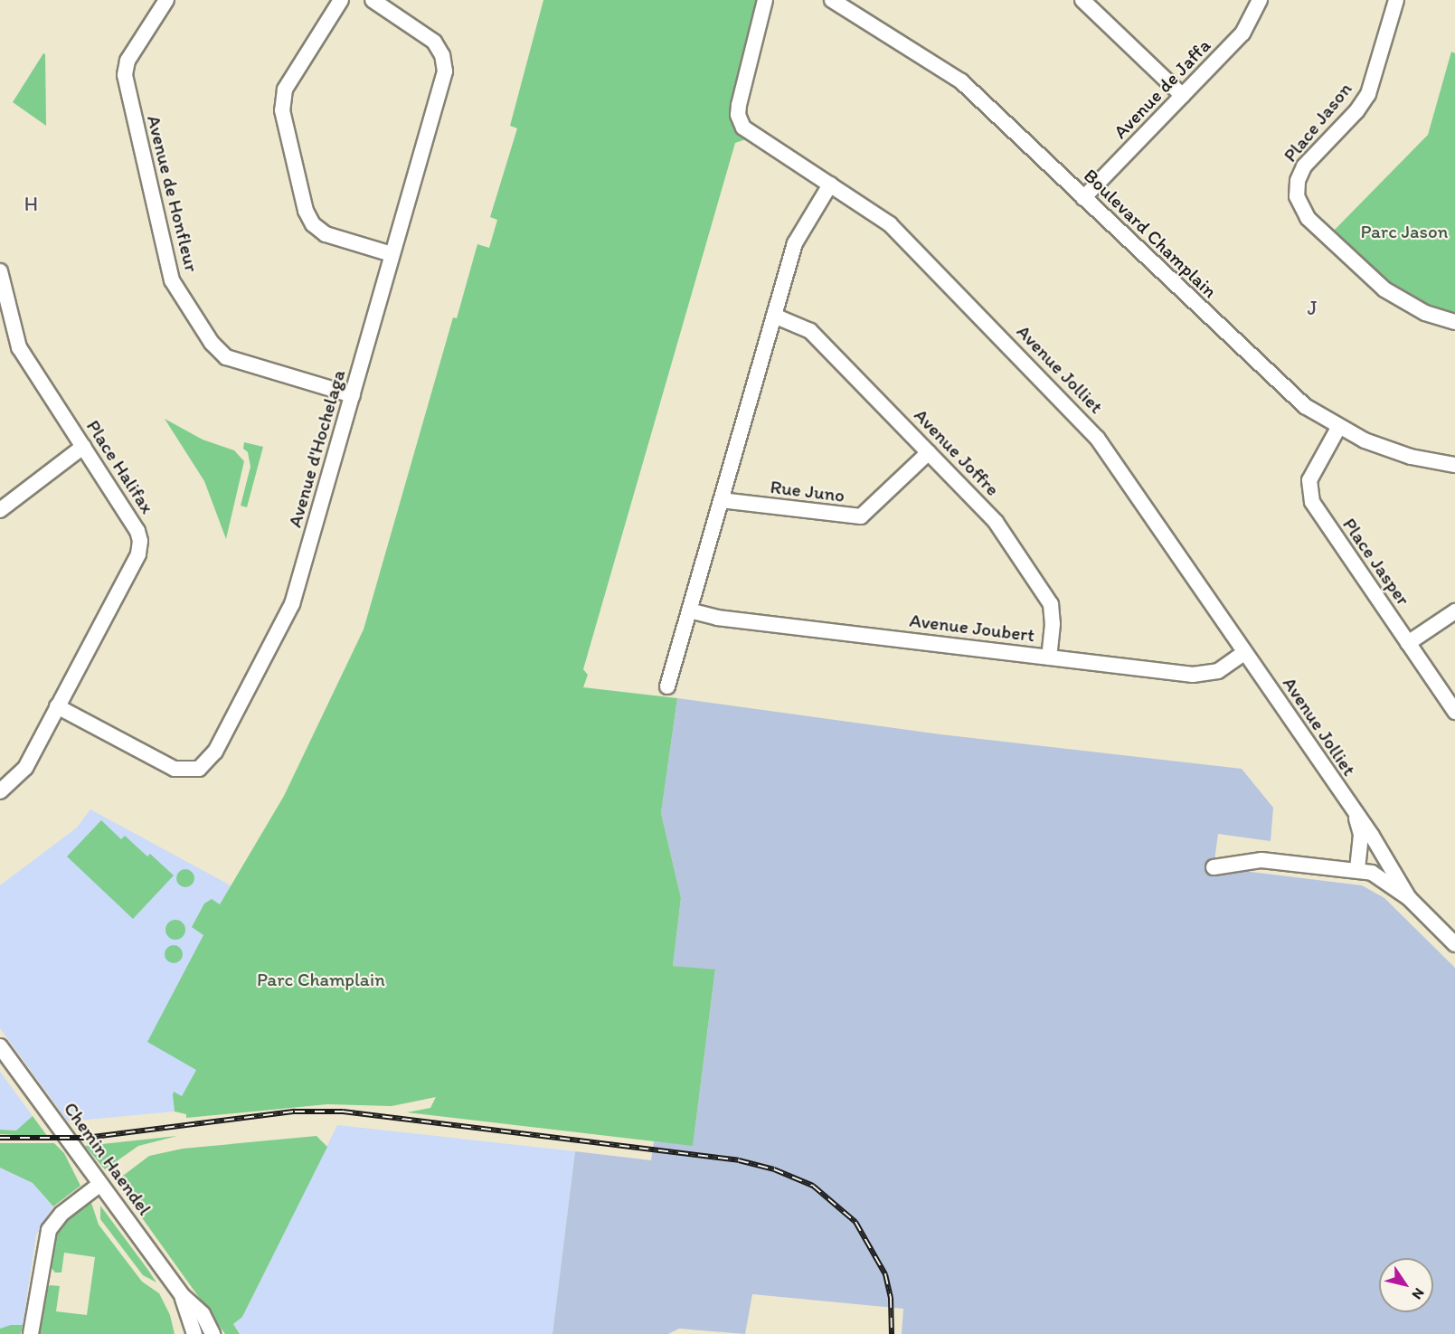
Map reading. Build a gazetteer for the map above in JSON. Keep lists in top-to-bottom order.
{
  "streets": {
    "street": [
      "Avenue de Jaffa",
      "Place Jason",
      "Avenue de Honfleur",
      "Boulevard Champlain",
      "Avenue Jolliet",
      "Avenue d'Hochelaga",
      "Avenue Joffre",
      "Place Halifax",
      "Rue Juno",
      "Place Jasper",
      "Avenue Joubert",
      "Chemin Haendel"
    ]
  },
  "crossings": [
    ["Avenue de Jaffa", "Boulevard Champlain"],
    ["Avenue de Honfleur", "Avenue d'Hochelaga"],
    ["Boulevard Champlain", "Place Jasper"],
    ["Avenue Jolliet", "Avenue Joubert"],
    ["Avenue d'Hochelaga", "Place Halifax"],
    ["Avenue Joffre", "Rue Juno"],
    ["Avenue Joffre", "Avenue Joubert"]
  ],
  "districts": ["H", "J"],
  "parks": ["Parc Jason", "Parc Champlain"],
  "north": "bottom right"
}
